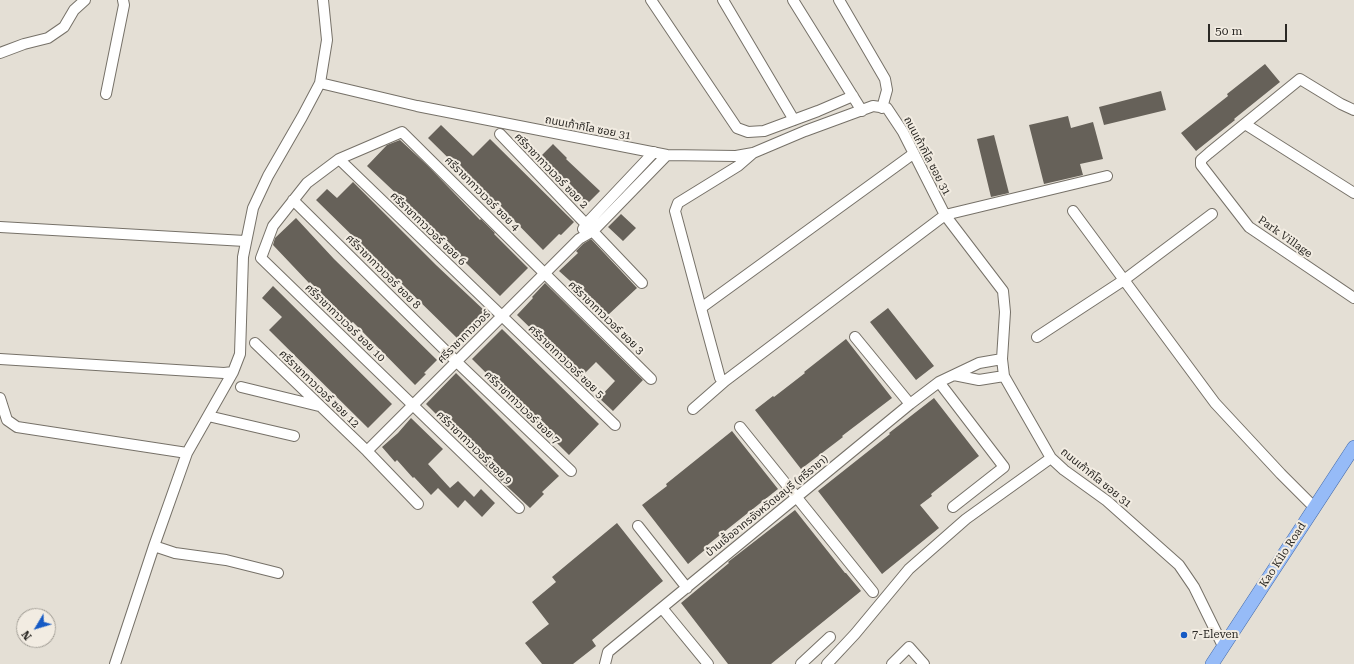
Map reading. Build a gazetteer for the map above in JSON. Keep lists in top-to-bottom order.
{
  "streets": {
    "main road": ["Kao Kilo Road"],
    "street": [
      "ถนนเก้ากิโล ซอย 31",
      "ศรีราชาทาวเวอร์ ซอย 2",
      "ศรีราชาทาวเวอร์ ซอย 4",
      "ศรีราชาทาวเวอร์ ซอย 6",
      "Park Village",
      "ศรีราชาทาวเวอร์ ซอย 8",
      "ศรีราชาทาวเวอร์ ซอย 3",
      "ศรีราชาทาวเวอร์ ซอย 10",
      "ศรีราชาทาวเวอร์",
      "ศรีราชาทาวเวอร์ ซอย 5",
      "ศรีราชาทาวเวอร์ ซอย 12",
      "ศรีราชาทาวเวอร์ ซอย 7",
      "ศรีราชาทาวเวอร์ ซอย 9",
      "บ้านเอื้ออาทรจังหวัดชลบุรี (ศรีราชา)"
    ]
  },
  "crossings": [
    ["ถนนเก้ากิโล ซอย 31", "ศรีราชาทาวเวอร์"],
    ["ถนนเก้ากิโล ซอย 31", "บ้านเอื้ออาทรจังหวัดชลบุรี (ศรีราชา)"],
    ["ถนนเก้ากิโล ซอย 31", "Kao Kilo Road"],
    ["ศรีราชาทาวเวอร์ ซอย 2", "ศรีราชาทาวเวอร์"],
    ["ศรีราชาทาวเวอร์ ซอย 4", "ศรีราชาทาวเวอร์ ซอย 6"],
    ["ศรีราชาทาวเวอร์ ซอย 4", "ศรีราชาทาวเวอร์ ซอย 3"],
    ["ศรีราชาทาวเวอร์ ซอย 4", "ศรีราชาทาวเวอร์"],
    ["ศรีราชาทาวเวอร์ ซอย 6", "ศรีราชาทาวเวอร์"],
    ["ศรีราชาทาวเวอร์ ซอย 6", "ศรีราชาทาวเวอร์ ซอย 5"],
    ["ศรีราชาทาวเวอร์ ซอย 8", "ศรีราชาทาวเวอร์ ซอย 10"],
    ["ศรีราชาทาวเวอร์ ซอย 8", "ศรีราชาทาวเวอร์"],
    ["ศรีราชาทาวเวอร์ ซอย 8", "ศรีราชาทาวเวอร์ ซอย 7"],
    ["ศรีราชาทาวเวอร์ ซอย 3", "ศรีราชาทาวเวอร์"],
    ["ศรีราชาทาวเวอร์ ซอย 10", "ศรีราชาทาวเวอร์"],
    ["ศรีราชาทาวเวอร์ ซอย 10", "ศรีราชาทาวเวอร์ ซอย 9"],
    ["ศรีราชาทาวเวอร์", "ศรีราชาทาวเวอร์ ซอย 5"],
    ["ศรีราชาทาวเวอร์", "ศรีราชาทาวเวอร์ ซอย 12"],
    ["ศรีราชาทาวเวอร์", "ศรีราชาทาวเวอร์ ซอย 7"],
    ["ศรีราชาทาวเวอร์", "ศรีราชาทาวเวอร์ ซอย 9"]
  ],
  "places": ["7-Eleven"],
  "scale_bar": "50 m",
  "north": "bottom left"
}
